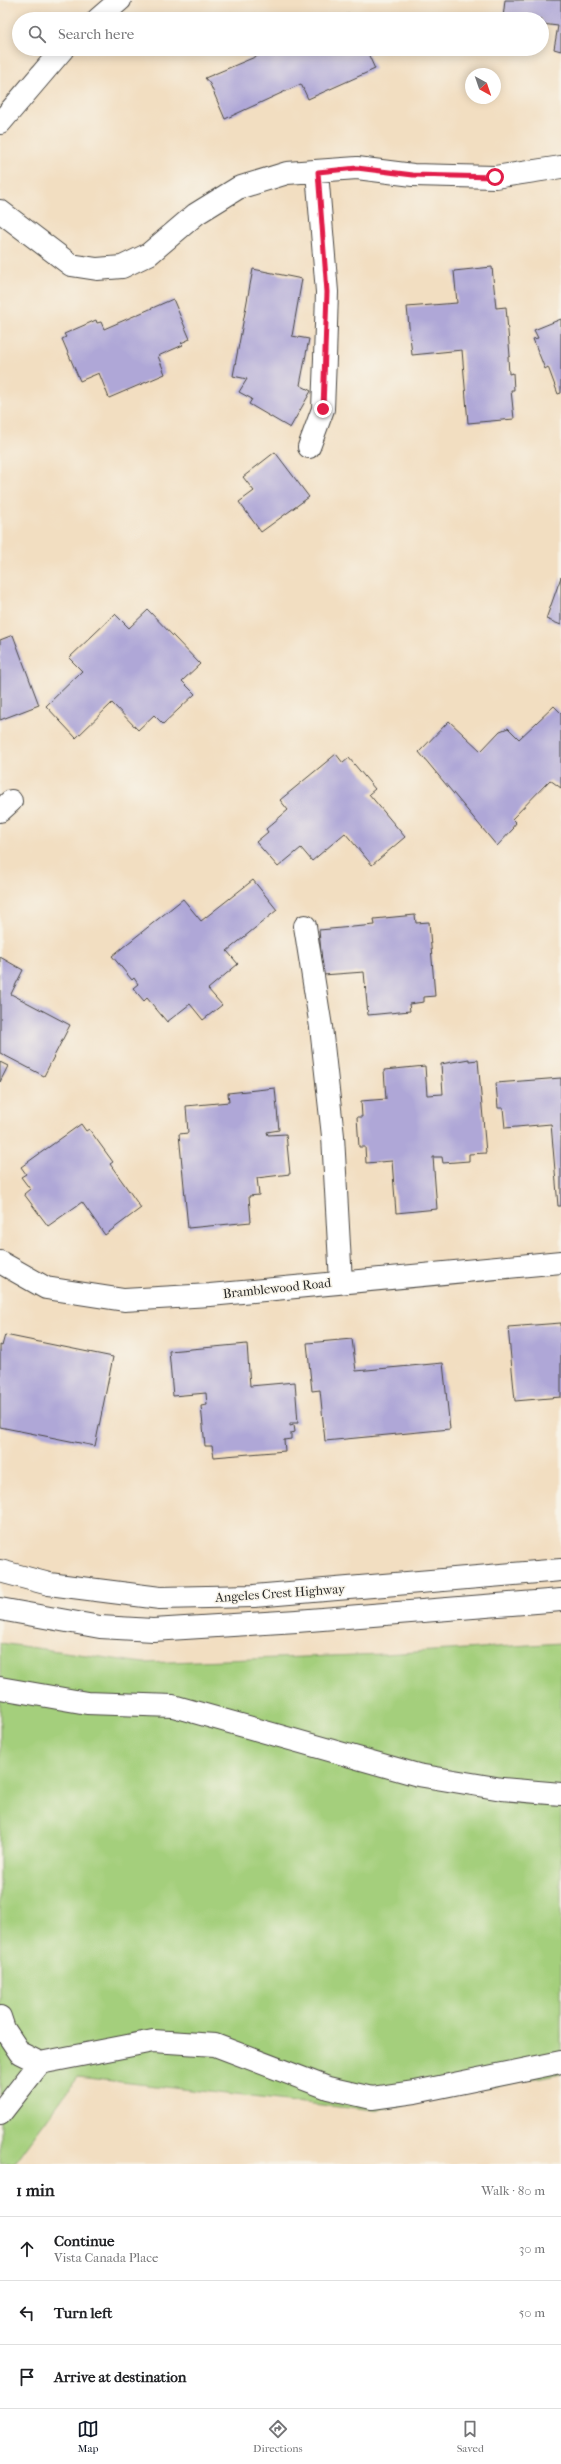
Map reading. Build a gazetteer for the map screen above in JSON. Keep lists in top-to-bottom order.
{
  "streets": {
    "main road": ["Bramblewood Road", "Angeles Crest Highway"]
  },
  "north": "bottom right",
  "page": {
    "search": "Search here",
    "heading": ["1 min", "Walk · 80 m"],
    "list": [
      ["Continue", "Vista Canada Place", "30 m"],
      ["Turn left", "50 m"],
      "Arrive at destination"
    ],
    "nav": ["Map", "Directions", "Saved"]
  }
}
